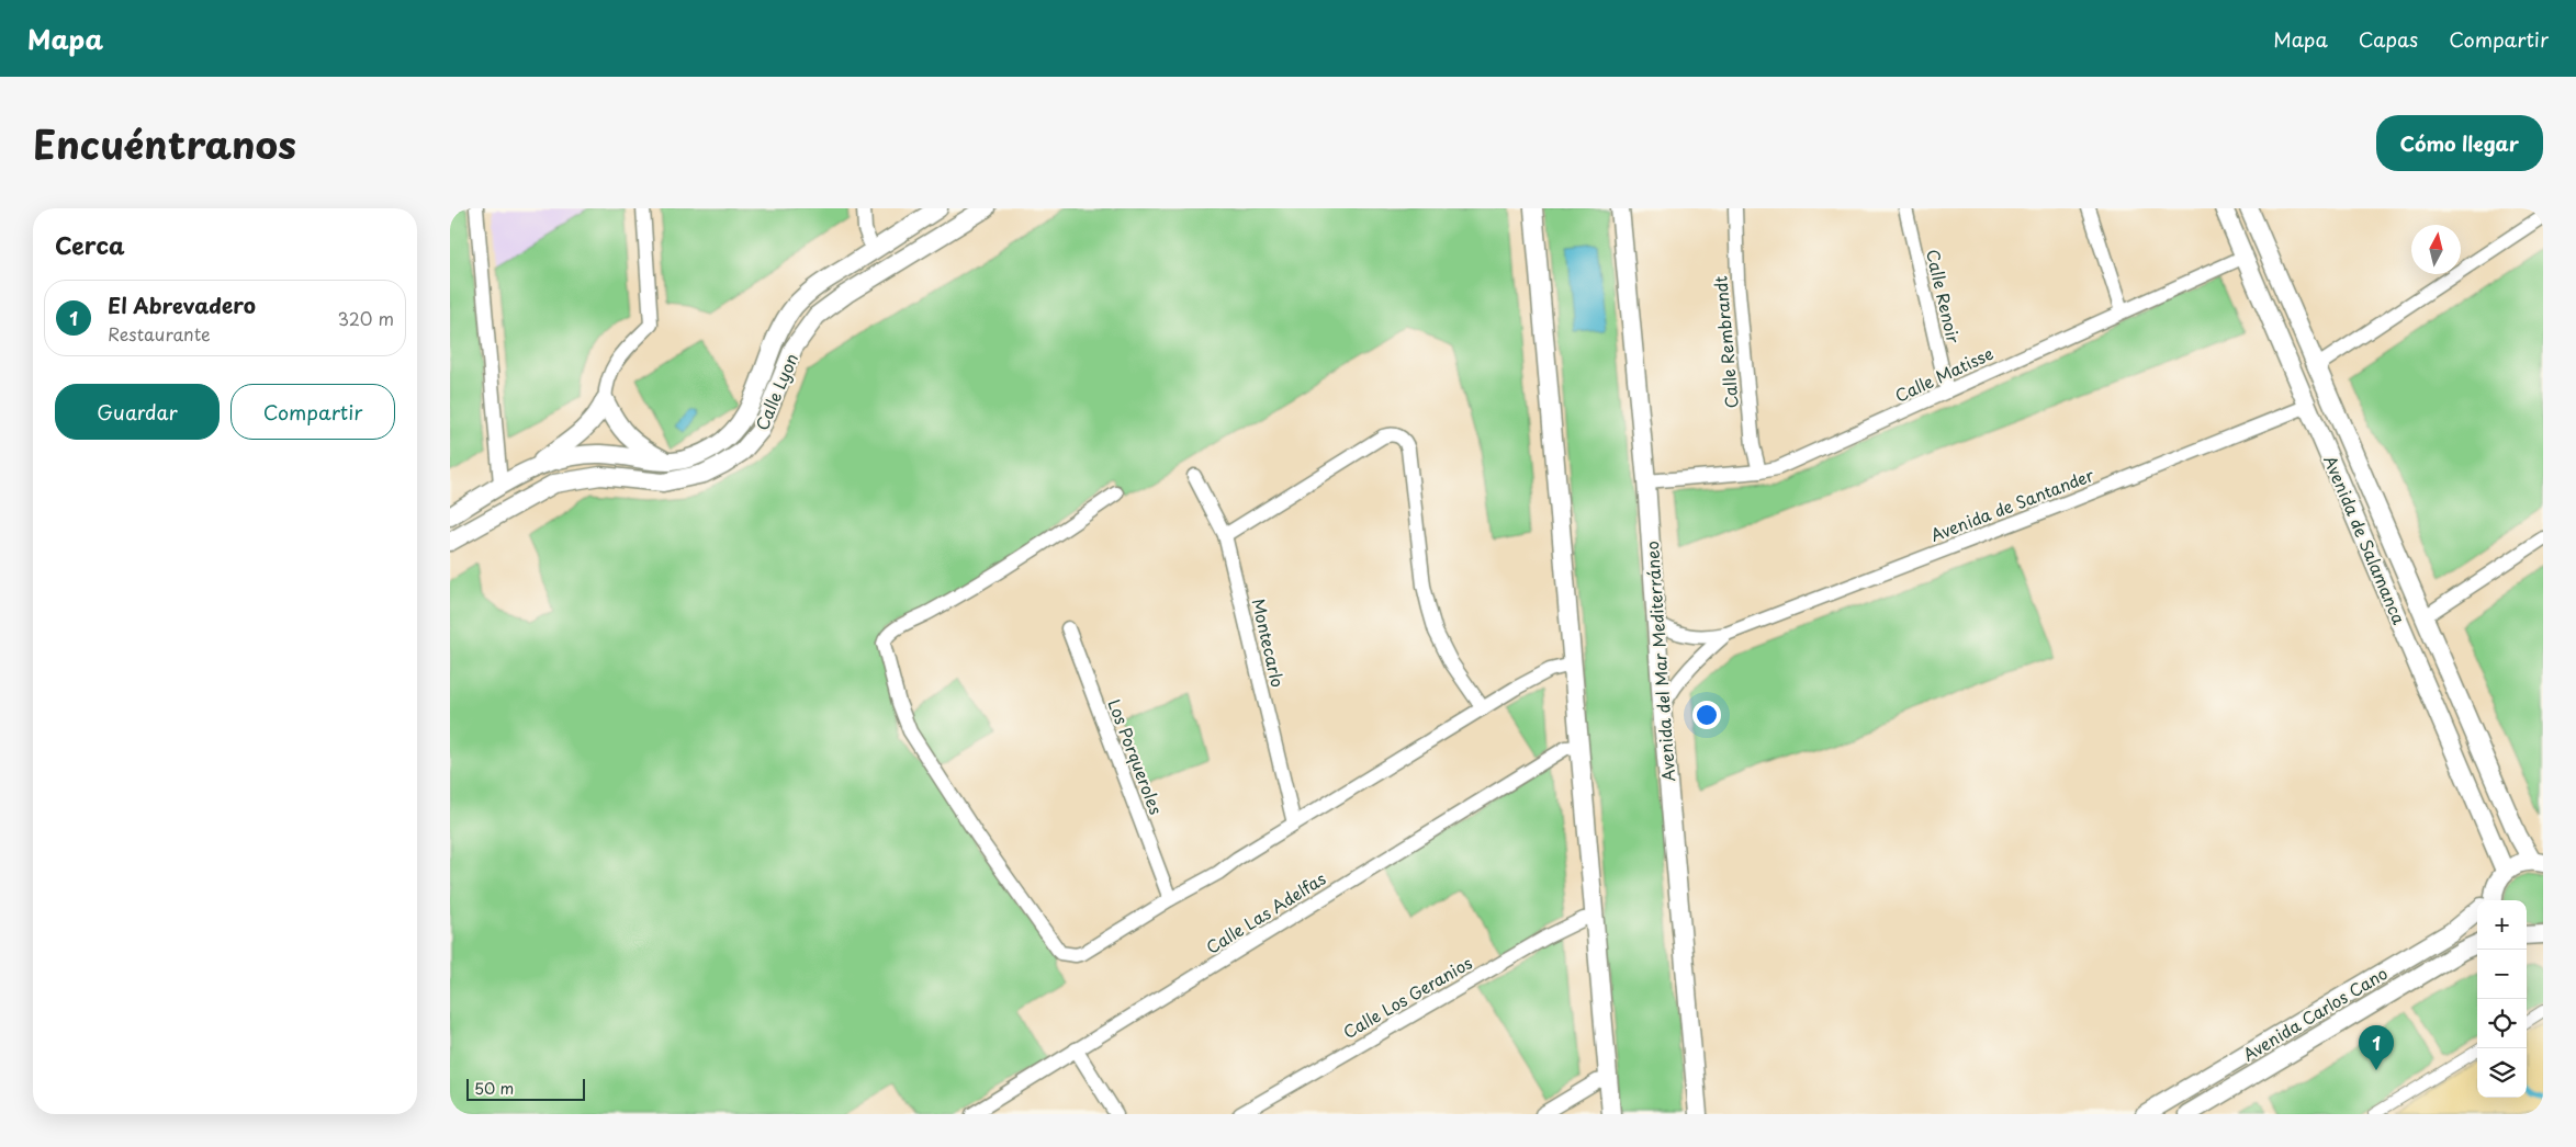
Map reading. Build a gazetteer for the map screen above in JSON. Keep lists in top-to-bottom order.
{
  "streets": {
    "street": [
      "Calle Renoir",
      "Calle Rembrandt",
      "Calle Matisse",
      "Calle Lyon",
      "Avenida de Santander",
      "Avenida de Salamanca",
      "Montecarlo",
      "Avenida del Mar Mediterráneo",
      "Los Porqueroles",
      "Calle Las Adelfas",
      "Calle Los Geranios",
      "Avenida Carlos Cano"
    ]
  },
  "crossings": [
    ["Calle Renoir", "Calle Matisse"],
    ["Calle Rembrandt", "Calle Matisse"],
    ["Calle Matisse", "Avenida de Salamanca"],
    ["Calle Matisse", "Avenida del Mar Mediterráneo"],
    ["Avenida de Santander", "Avenida de Salamanca"],
    ["Avenida de Santander", "Avenida del Mar Mediterráneo"]
  ],
  "scale_bar": "50 m",
  "north": "top",
  "page": {
    "header": "Mapa",
    "nav": ["Mapa", "Capas", "Compartir"],
    "title": "Encuéntranos",
    "buttons": [
      "Cómo llegar",
      ["Guardar", "Compartir"]
    ],
    "heading": "Cerca",
    "list": [
      {
        "mark": "1",
        "name": "El Abrevadero",
        "note": "Restaurante",
        "value": "320 m"
      }
    ],
    "map_buttons": ["+", "−"],
    "pins": "1",
    "scale": "50 m"
  }
}
